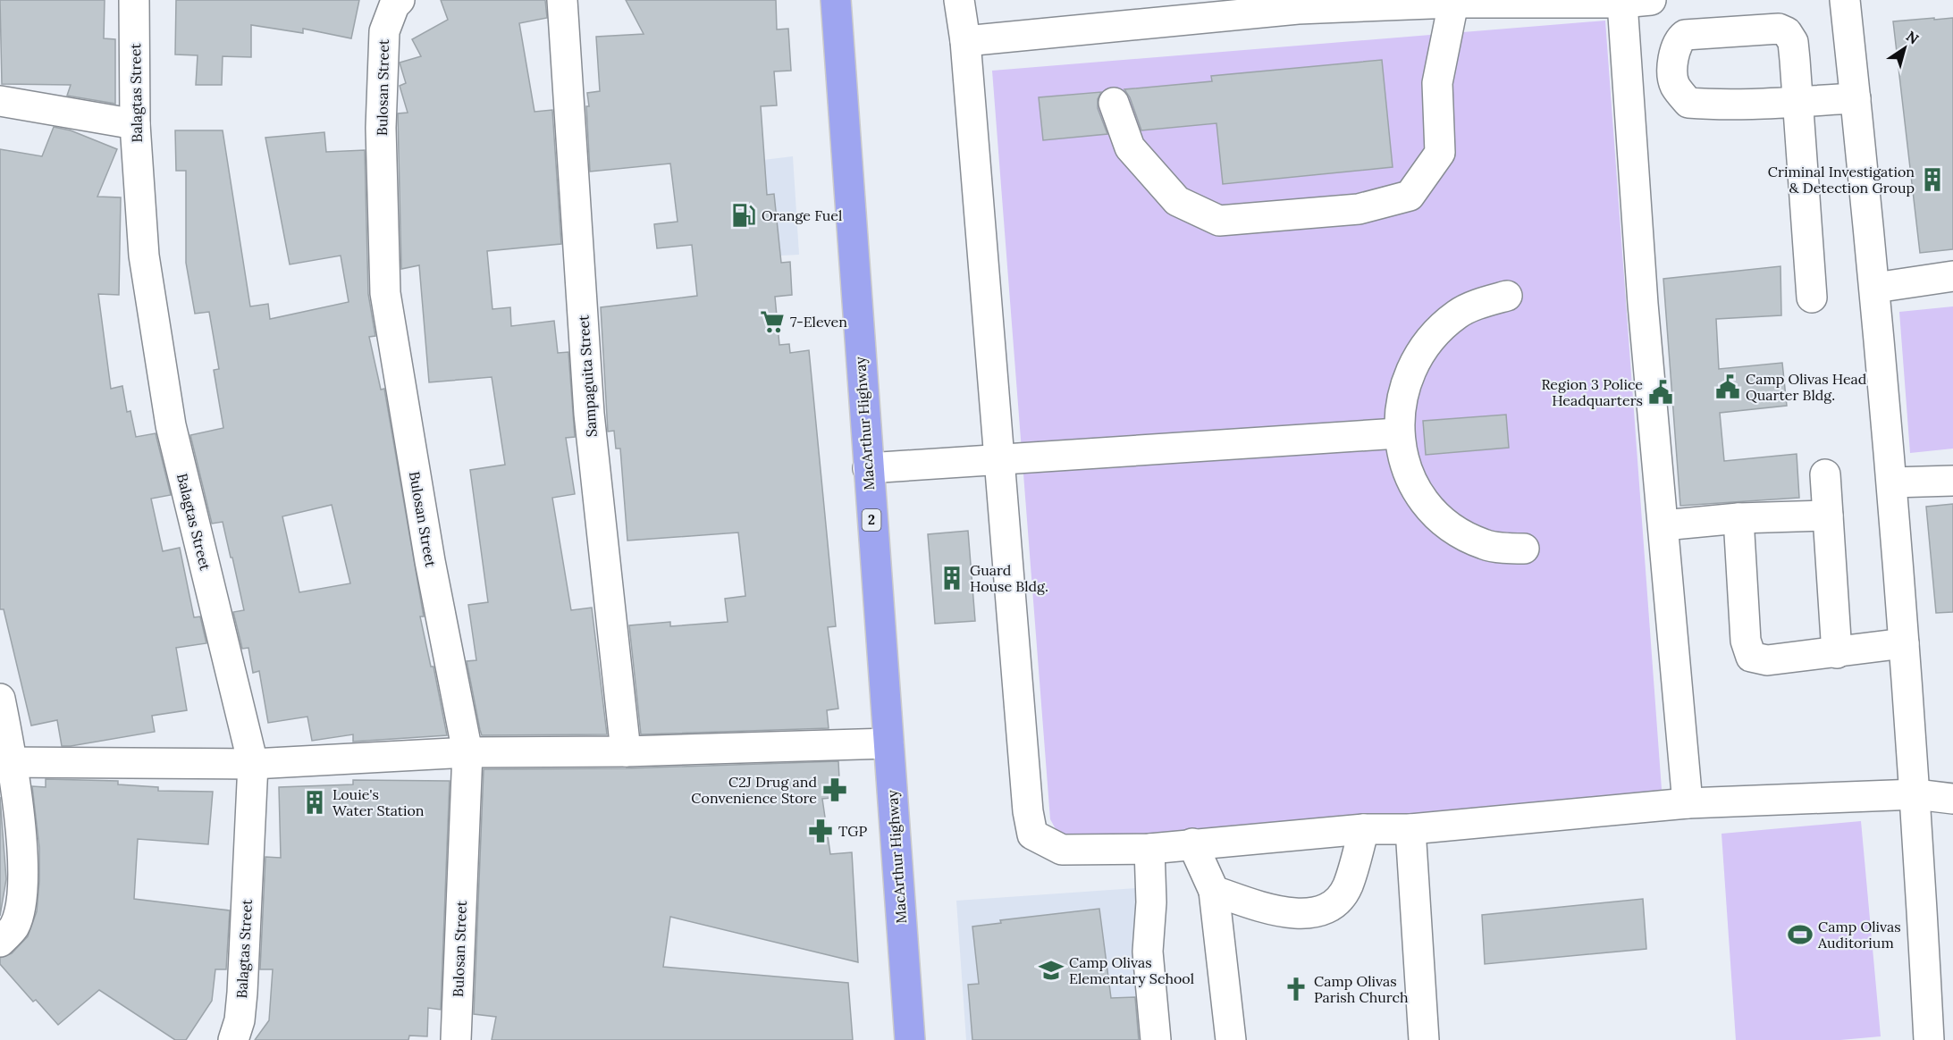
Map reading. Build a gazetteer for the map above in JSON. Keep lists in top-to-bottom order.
{
  "streets": {
    "highway": ["MacArthur Highway", "2"],
    "street": ["Bulosan Street", "Balagtas Street", "Sampaguita Street"]
  },
  "places": {
    "building": ["Criminal Investigation & Detection Group", "Guard House Bldg.", "Louie's Water Station"],
    "fuel station": ["Orange Fuel"],
    "supermarket": ["7-Eleven"],
    "public building": ["Camp Olivas Head Quarter Bldg.", "Region 3 Police Headquarters"],
    "pharmacy": ["C2J Drug and Convenience Store", "TGP"],
    "sports": ["Camp Olivas Auditorium"],
    "school or university": ["Camp Olivas Elementary School"],
    "church": ["Camp Olivas Parish Church"]
  },
  "north": "top right"
}
